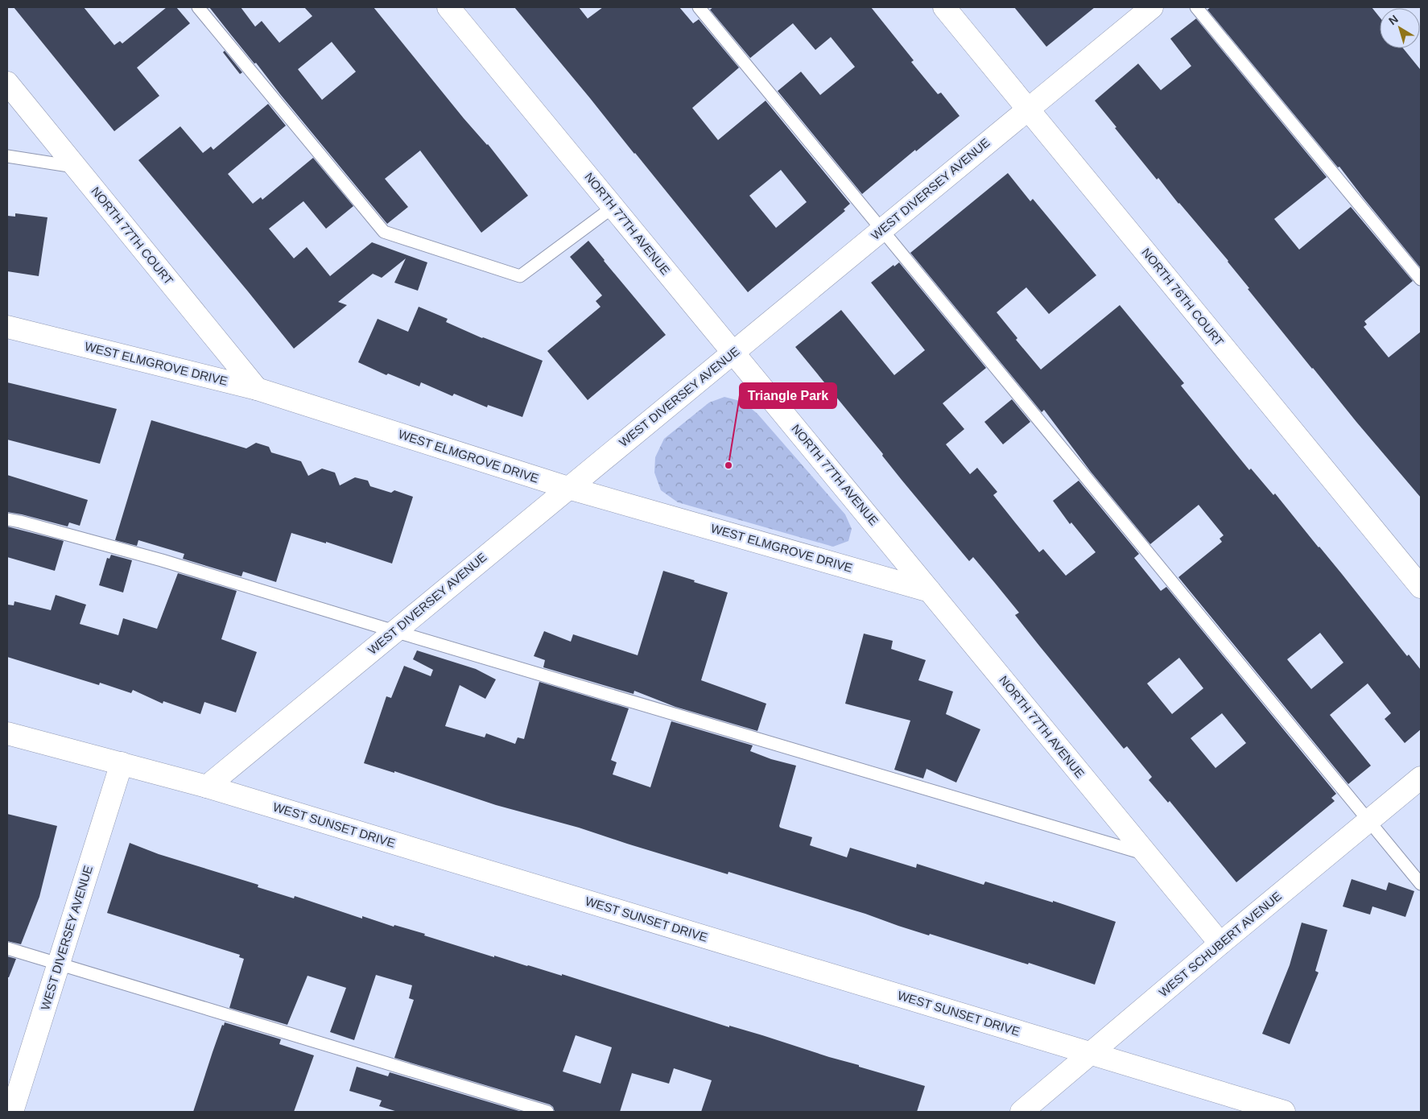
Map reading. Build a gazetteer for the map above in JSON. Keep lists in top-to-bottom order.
{
  "streets": {
    "street": [
      "WEST DIVERSEY AVENUE",
      "NORTH 77TH AVENUE",
      "NORTH 77TH COURT",
      "NORTH 76TH COURT",
      "WEST ELMGROVE DRIVE",
      "WEST SUNSET DRIVE",
      "WEST SCHUBERT AVENUE"
    ]
  },
  "crossings": [
    ["WEST DIVERSEY AVENUE", "NORTH 77TH AVENUE"],
    ["WEST DIVERSEY AVENUE", "NORTH 76TH COURT"],
    ["WEST DIVERSEY AVENUE", "WEST ELMGROVE DRIVE"],
    ["WEST DIVERSEY AVENUE", "WEST SUNSET DRIVE"],
    ["NORTH 77TH AVENUE", "WEST ELMGROVE DRIVE"],
    ["NORTH 77TH AVENUE", "WEST SCHUBERT AVENUE"],
    ["NORTH 77TH COURT", "WEST ELMGROVE DRIVE"],
    ["WEST SUNSET DRIVE", "WEST SCHUBERT AVENUE"]
  ],
  "places": ["Triangle Park"],
  "north": "top left"
}
